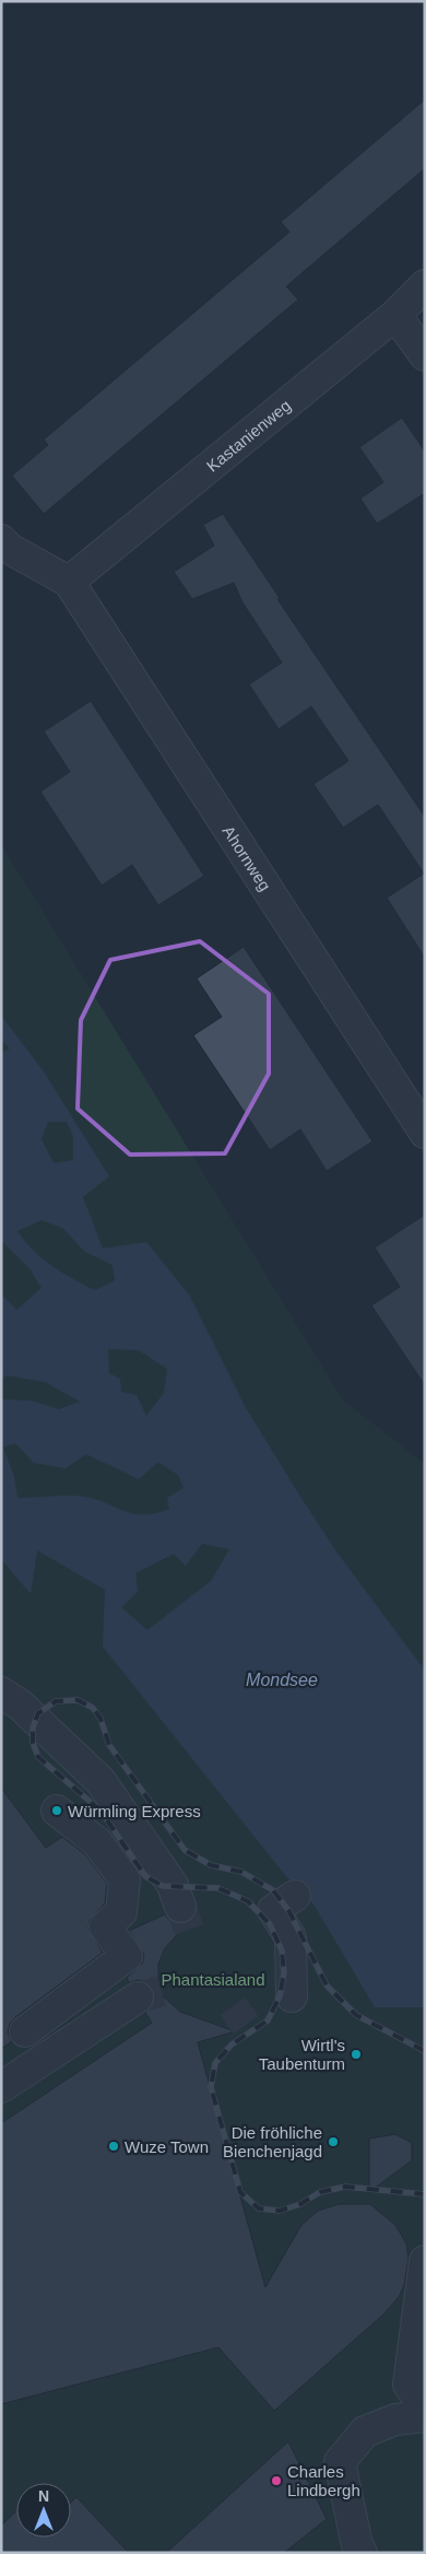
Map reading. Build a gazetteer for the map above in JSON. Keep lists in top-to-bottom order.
{
  "streets": {
    "street": ["Kastanienweg", "Ahornweg"]
  },
  "crossings": [
    ["Kastanienweg", "Ahornweg"]
  ],
  "water": ["Mondsee"],
  "parks": ["Phantasialand"],
  "places": [
    "Würmling Express",
    "Wirtl's Taubenturm",
    "Die fröhliche Bienchenjagd",
    "Wuze Town",
    "Charles Lindbergh"
  ],
  "north": "top"
}
